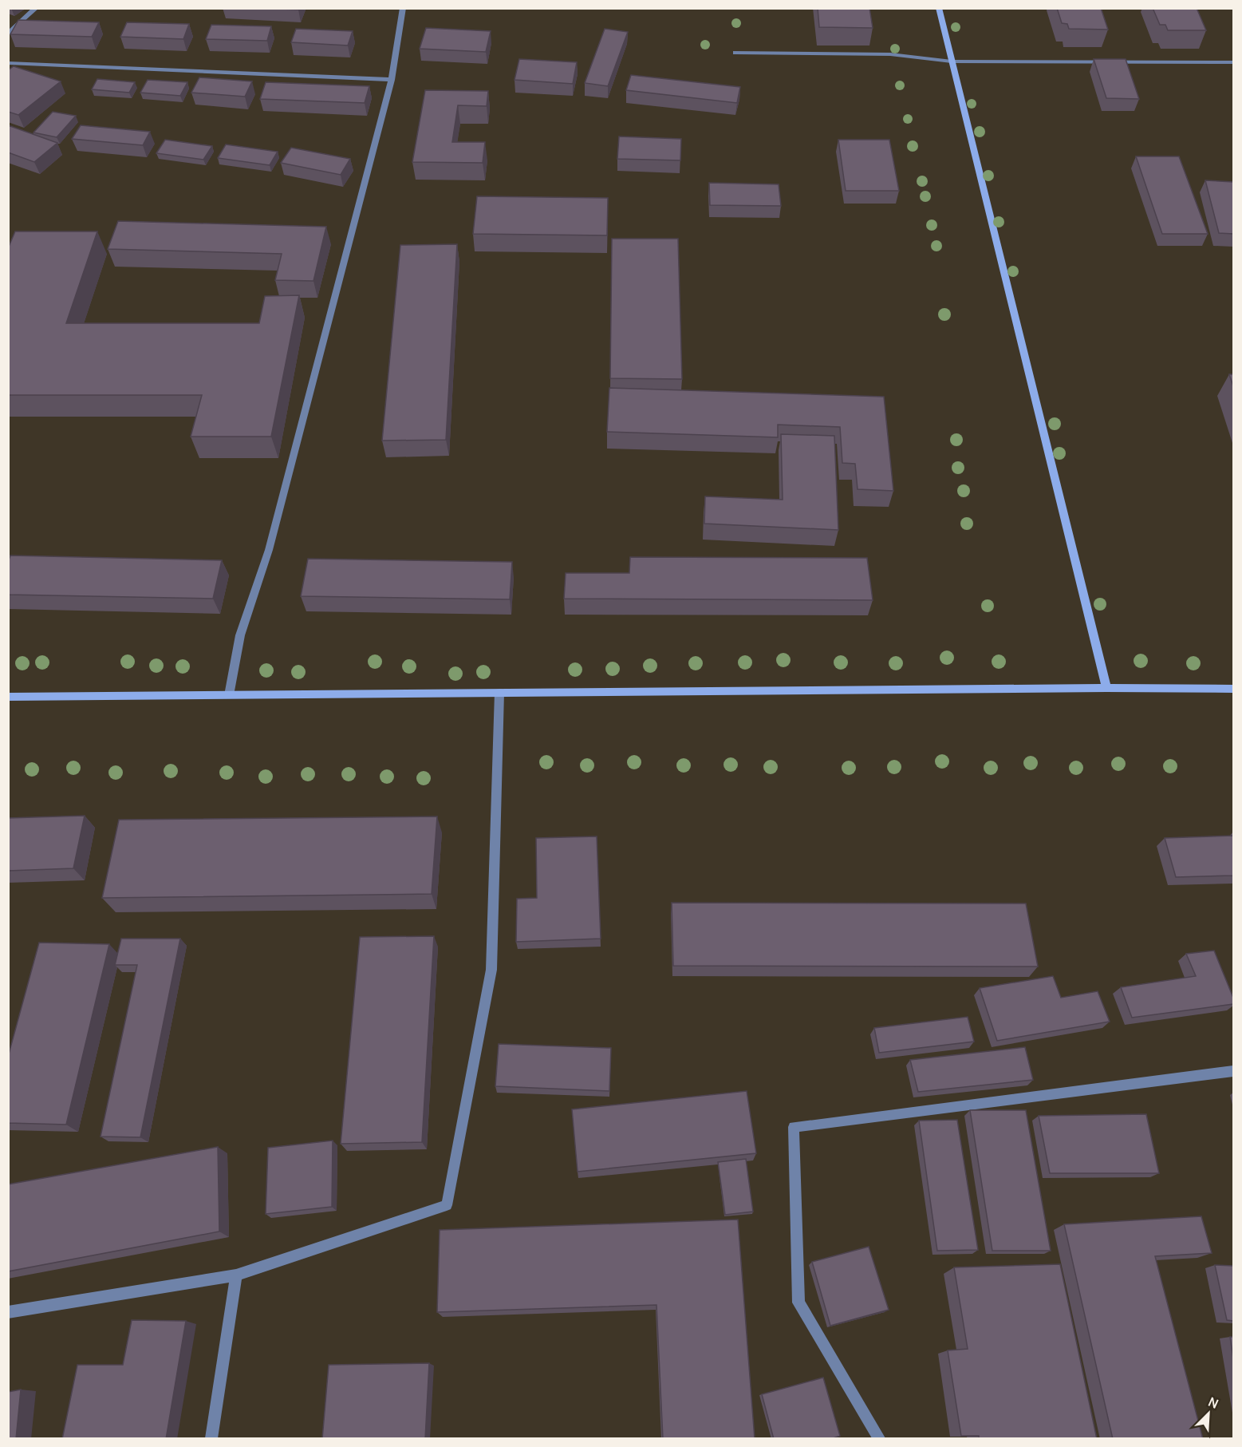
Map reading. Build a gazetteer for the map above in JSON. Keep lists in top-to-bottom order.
{
  "north": "top right"
}
